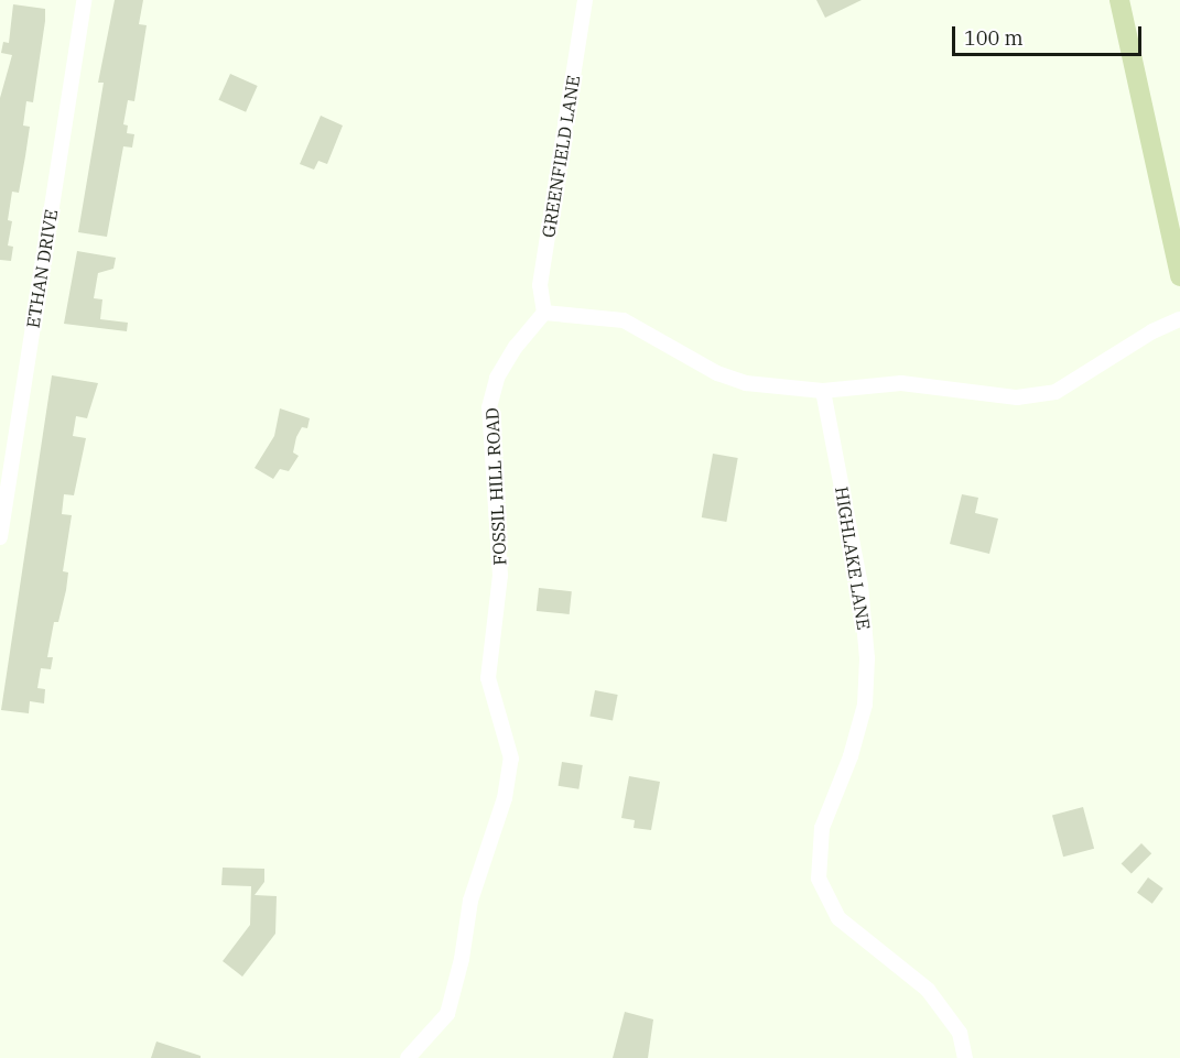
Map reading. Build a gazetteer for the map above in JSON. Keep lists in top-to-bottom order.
{
  "streets": {
    "street": [
      "GREENFIELD LANE",
      "ETHAN DRIVE",
      "FOSSIL HILL ROAD",
      "HIGHLAKE LANE"
    ]
  },
  "crossings": [
    ["GREENFIELD LANE", "FOSSIL HILL ROAD"]
  ],
  "scale_bar": "100 m"
}
